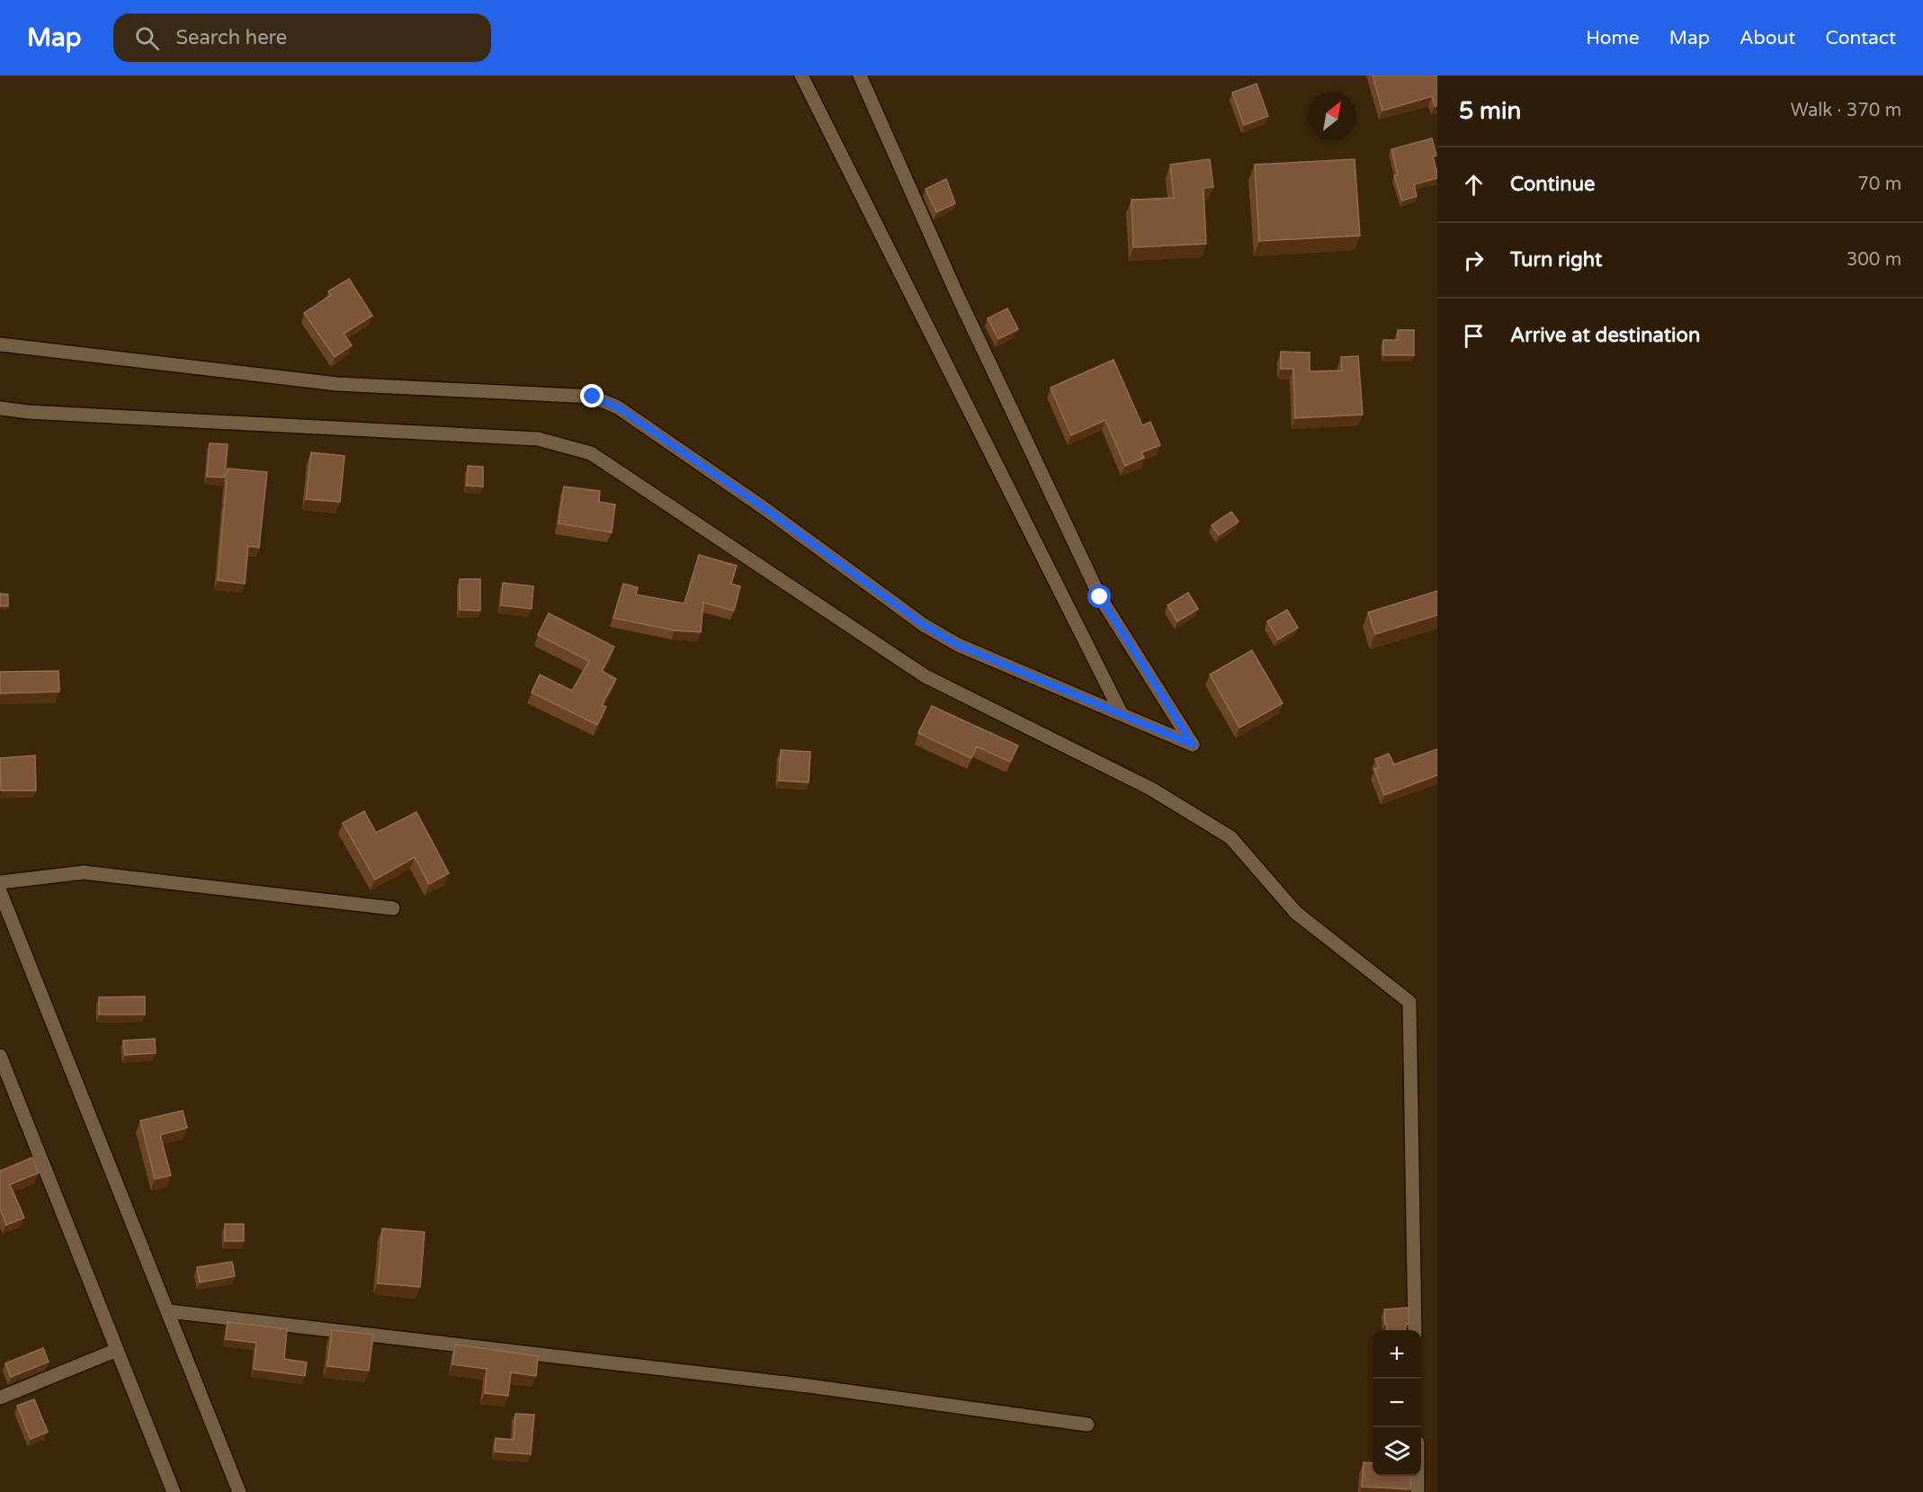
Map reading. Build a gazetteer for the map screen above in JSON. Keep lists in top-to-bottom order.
{
  "north": "top right",
  "page": {
    "header": "Map",
    "search": "Search here",
    "nav": [
      "Home",
      "Map",
      "About",
      "Contact"
    ],
    "heading": ["5 min", "Walk · 370 m"],
    "list": [
      ["Continue", "70 m"],
      ["Turn right", "300 m"],
      "Arrive at destination"
    ],
    "map_buttons": ["+", "−"]
  }
}
